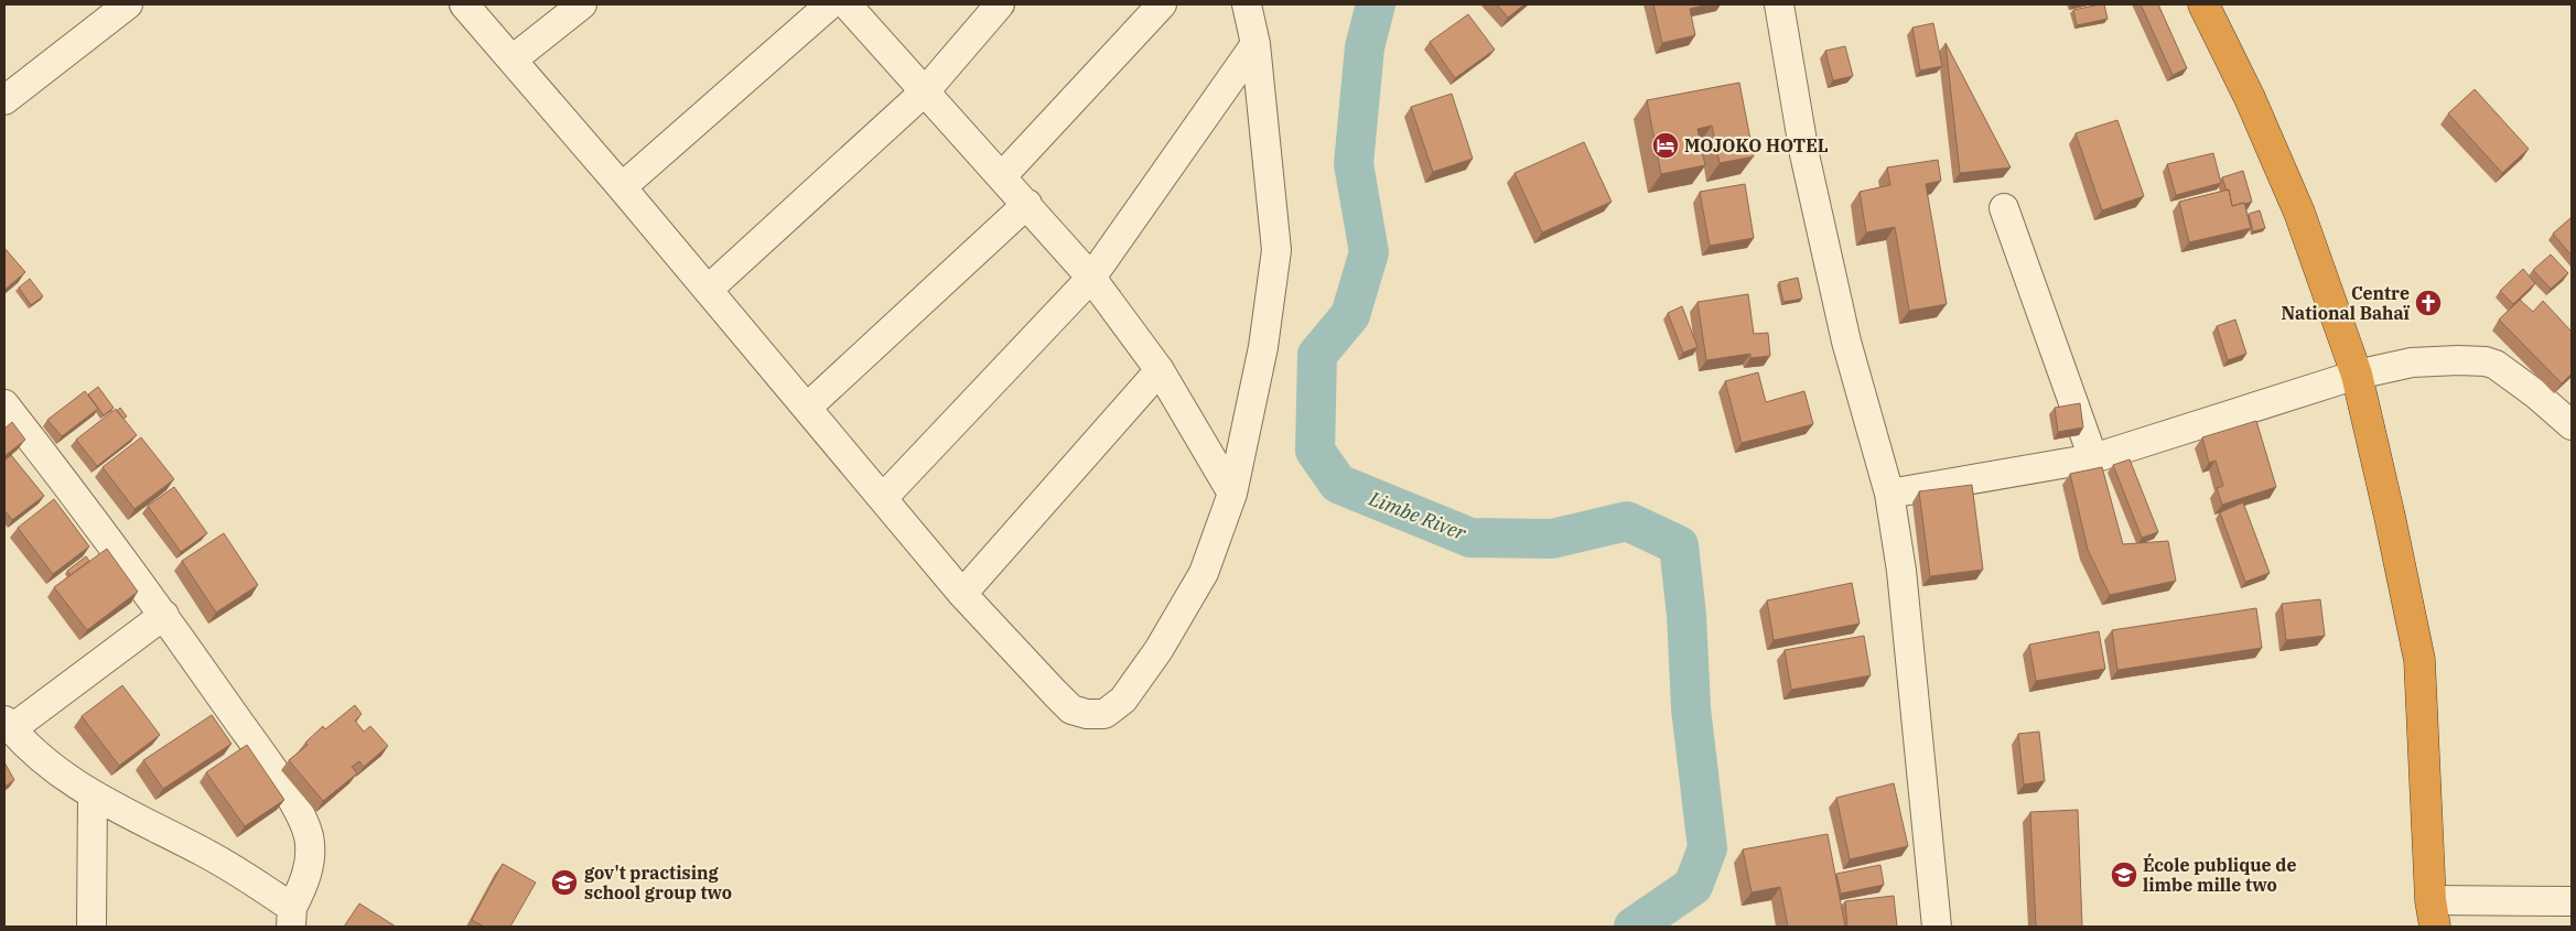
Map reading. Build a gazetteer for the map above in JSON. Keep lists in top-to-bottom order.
{
  "water": ["Limbe River"],
  "places": {
    "hotel": ["MOJOKO HOTEL"],
    "church": ["Centre National Bahaï"],
    "school or university": ["École publique de limbe mille two", "gov't practising school group two"]
  }
}
